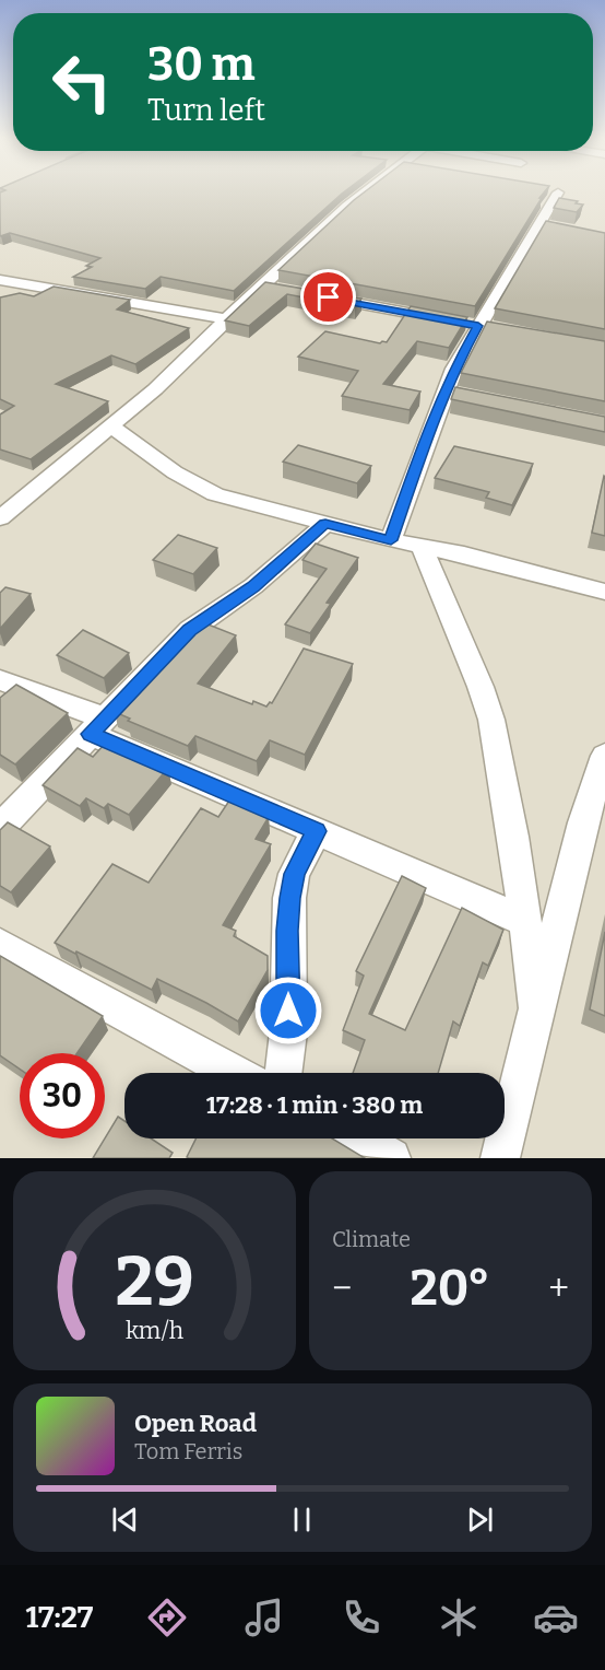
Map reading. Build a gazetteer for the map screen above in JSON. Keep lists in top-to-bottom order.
{
  "page": {
    "turn": ["30 m", "Turn left"],
    "limit": "30",
    "trip": "17:28 · 1 min · 380 m",
    "tile": "Climate",
    "heat": ["−", "20°", "+"],
    "song": ["Open Road", "Tom Ferris"],
    "tabs": "17:27",
    "gauge": ["29", "km/h"]
  }
}
